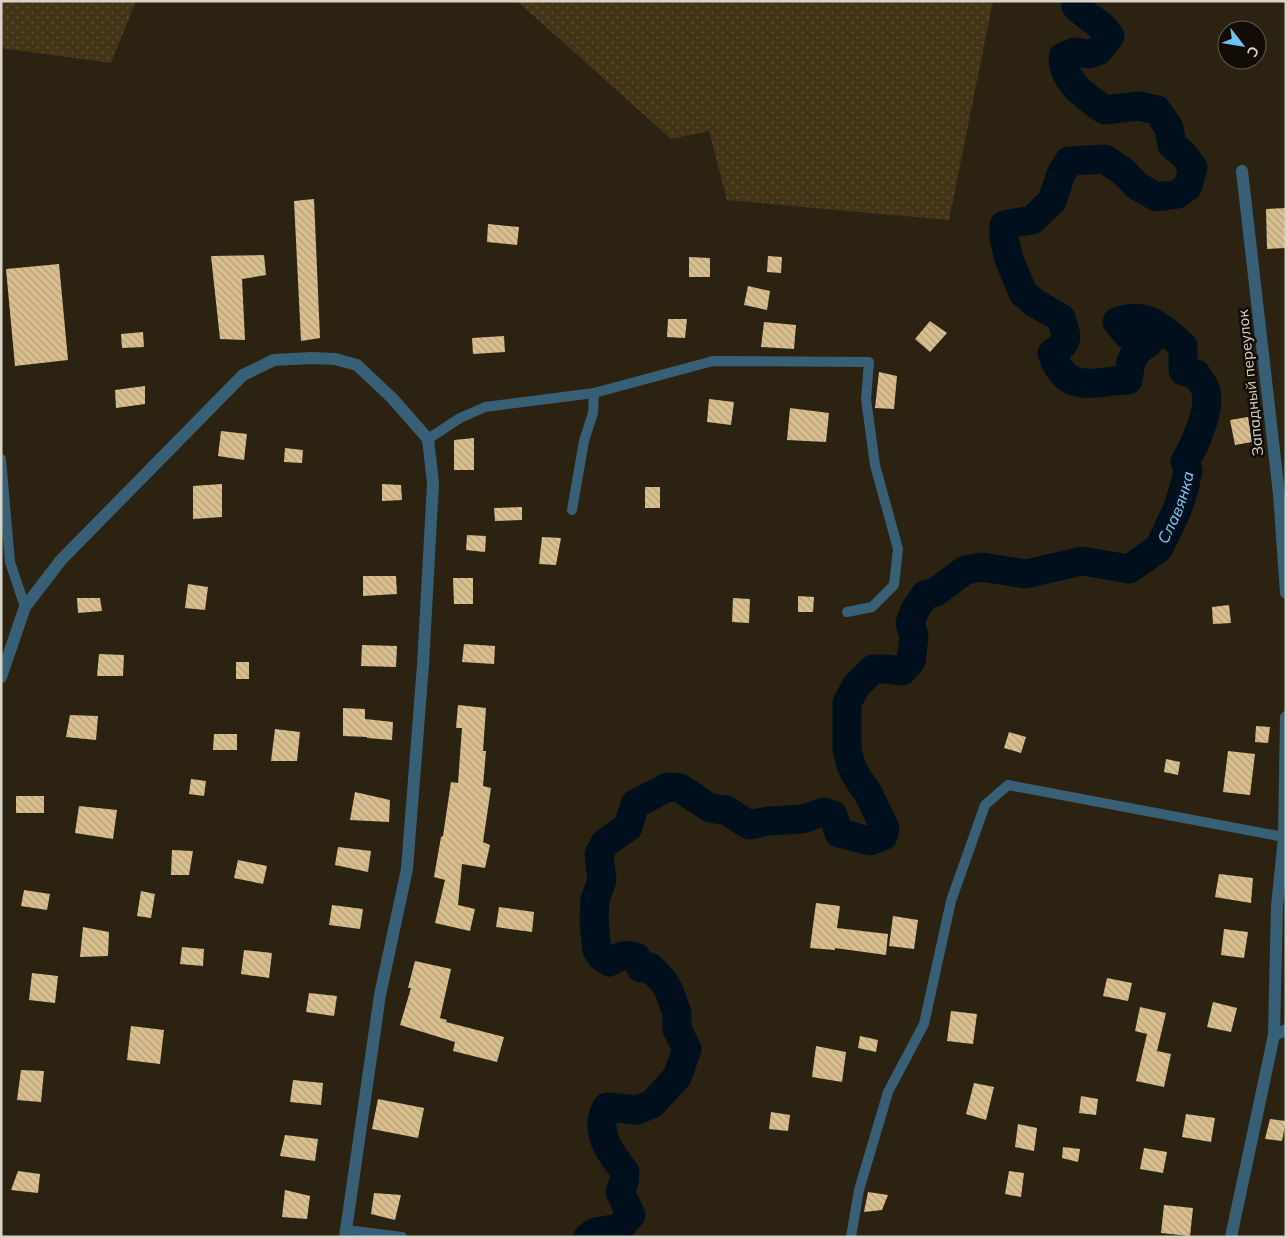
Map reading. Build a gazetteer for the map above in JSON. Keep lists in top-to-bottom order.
{
  "streets": {
    "street": ["Западный переулок"]
  },
  "water": ["Славянка"],
  "north": "bottom right"
}
